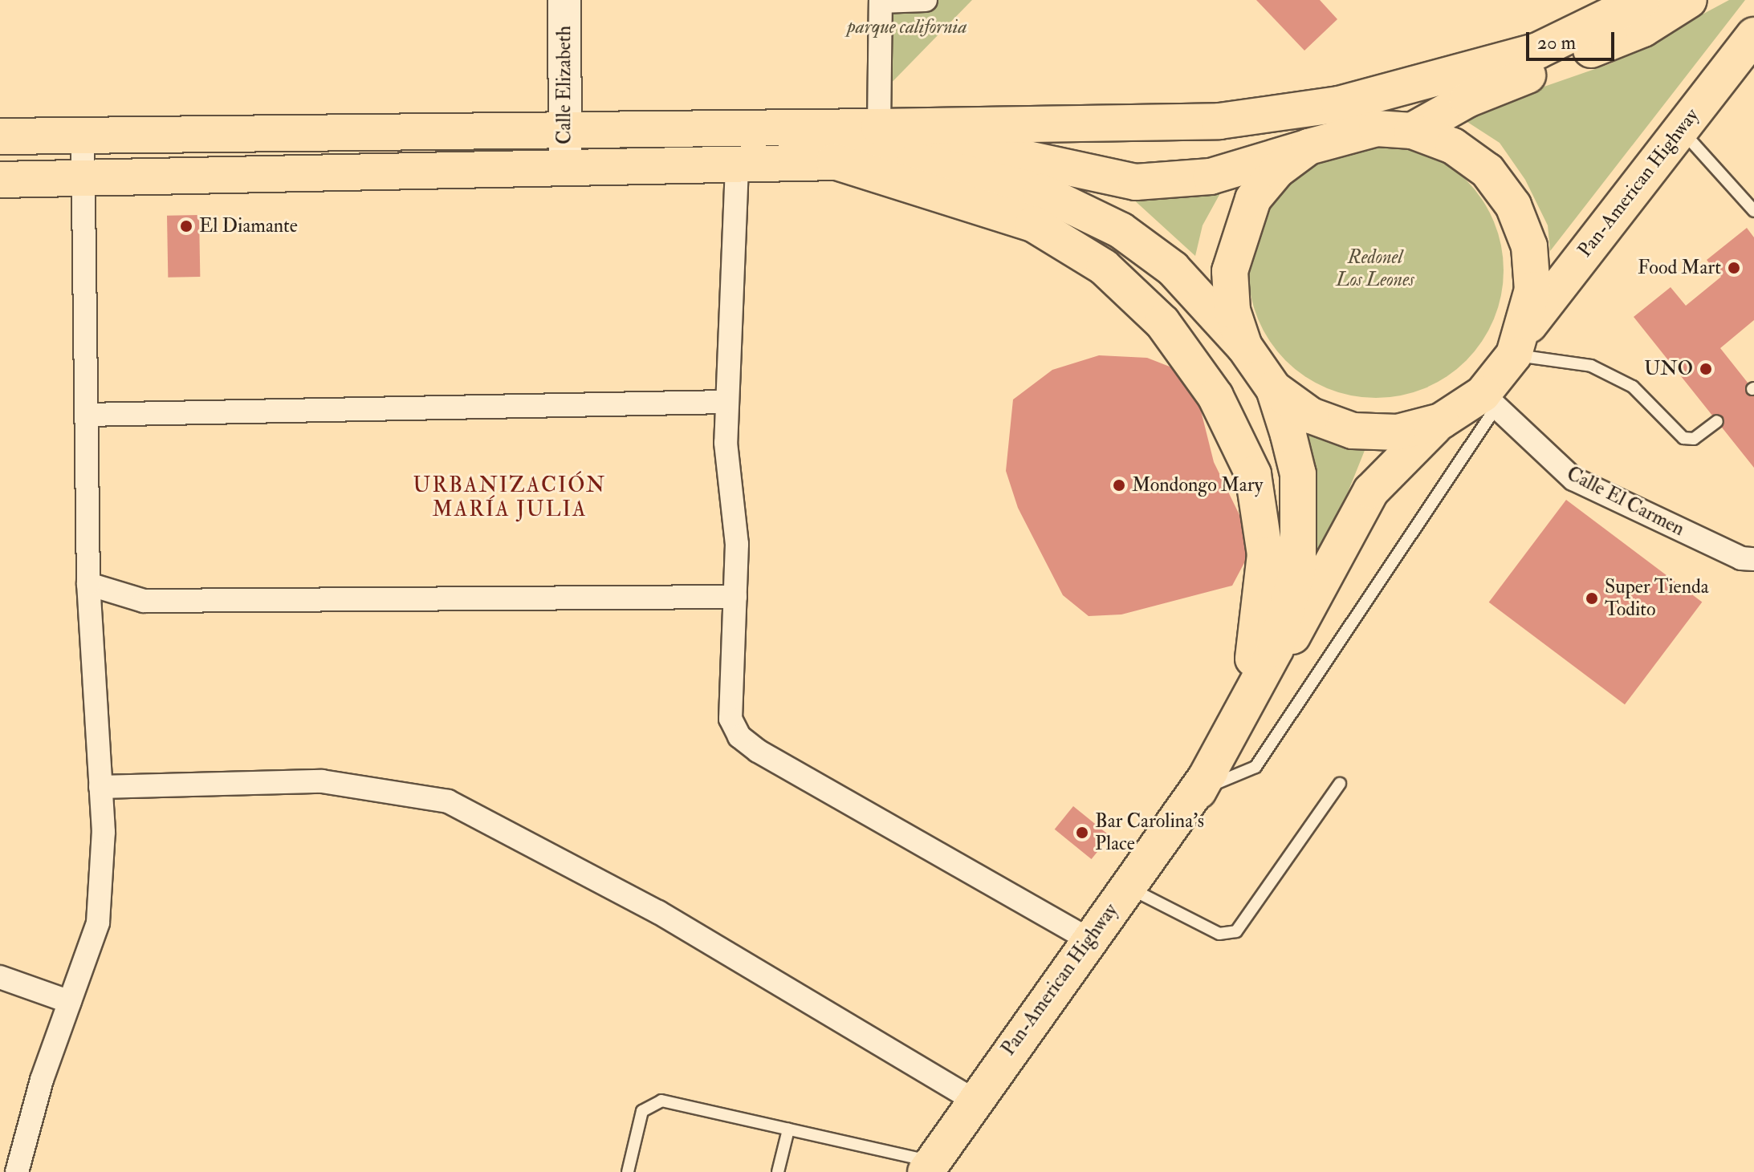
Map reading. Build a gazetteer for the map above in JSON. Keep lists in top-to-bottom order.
{
  "streets": {
    "main road": ["Pan-American Highway"],
    "street": ["Calle Elizabeth", "Calle El Carmen"]
  },
  "districts": ["URBANIZACIÓN MARÍA JULIA"],
  "parks": ["parque california", "Redonel Los Leones"],
  "places": [
    "El Diamante",
    "Food Mart",
    "UNO",
    "Mondongo Mary",
    "Super Tienda Todito",
    "Bar Carolina's Place"
  ],
  "scale_bar": "20 m"
}
